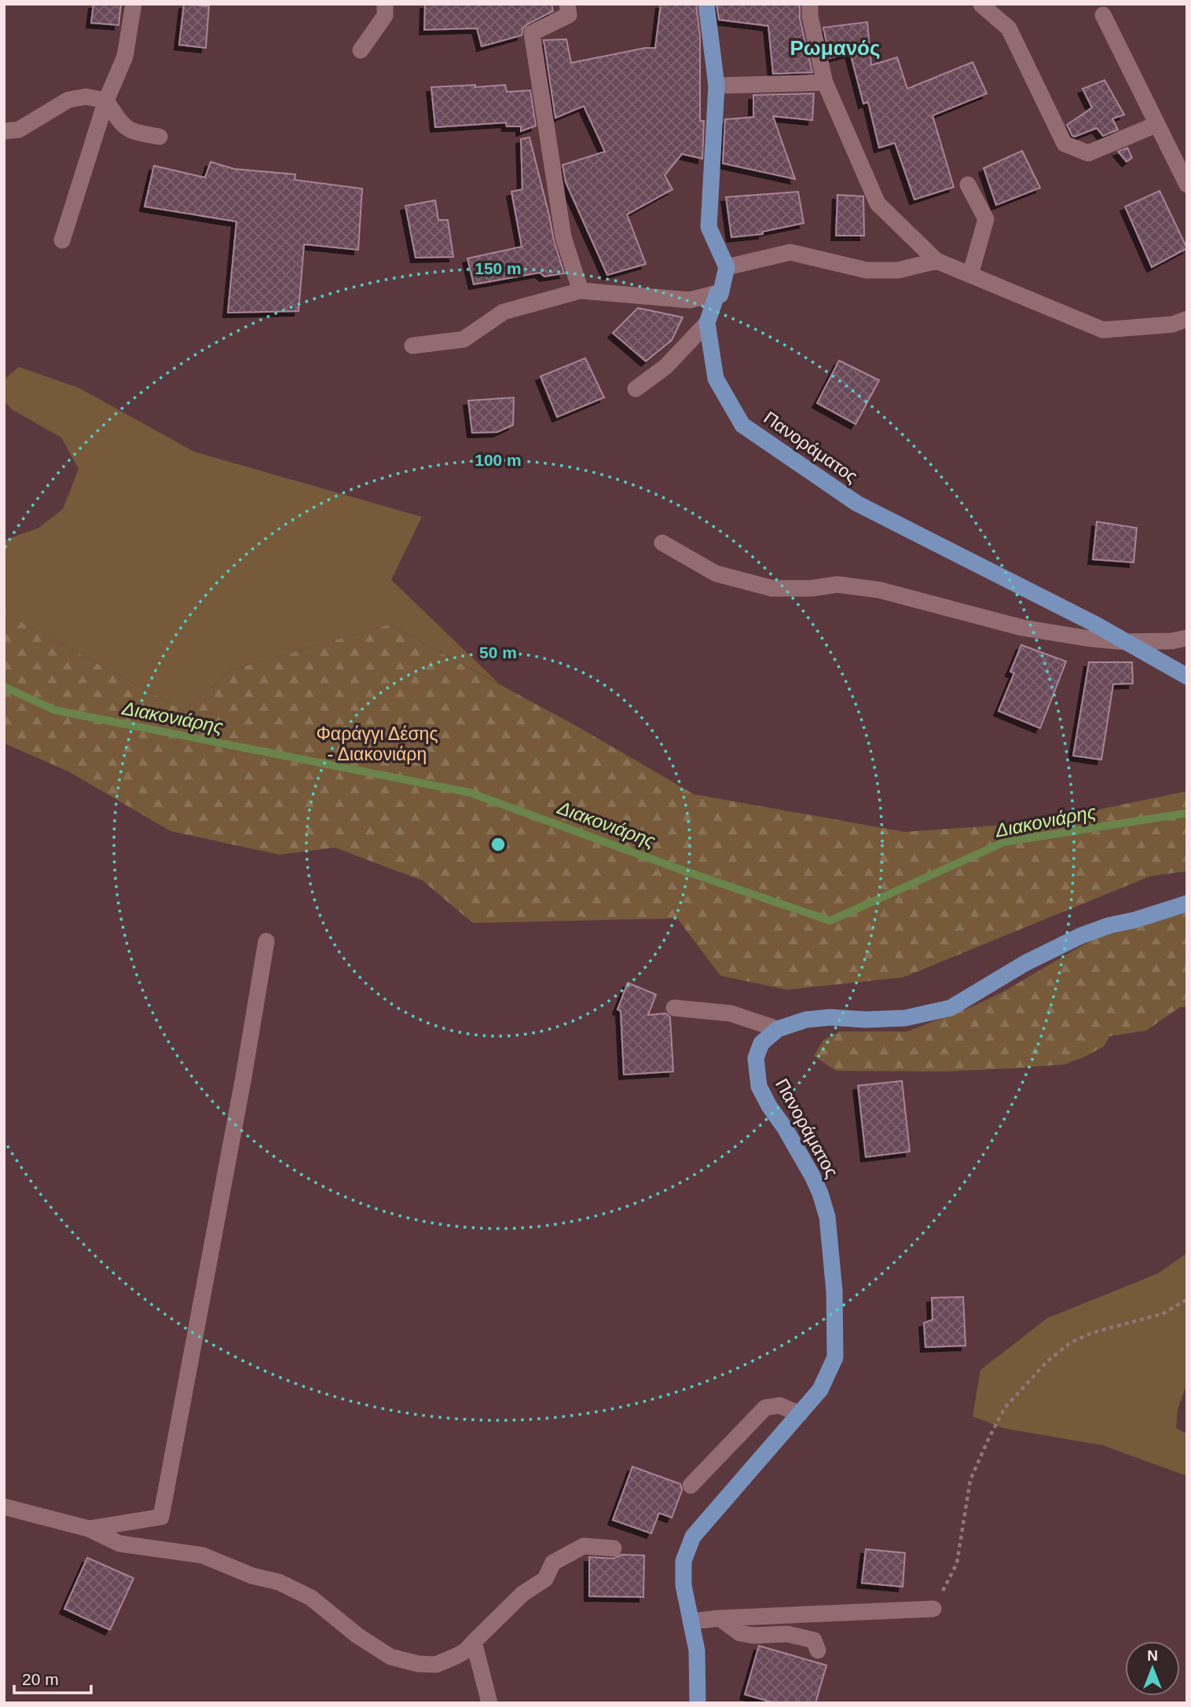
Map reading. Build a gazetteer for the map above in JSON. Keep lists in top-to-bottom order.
{
  "streets": {
    "main road": ["Πανοράματος"]
  },
  "districts": ["Ρωμανός"],
  "water": ["Διακονιάρης"],
  "parks": ["Φαράγγι Δέσης - Διακονιάρη"],
  "scale_bar": "20 m",
  "north": "top",
  "rings": ["150 m", "100 m", "50 m"]
}
